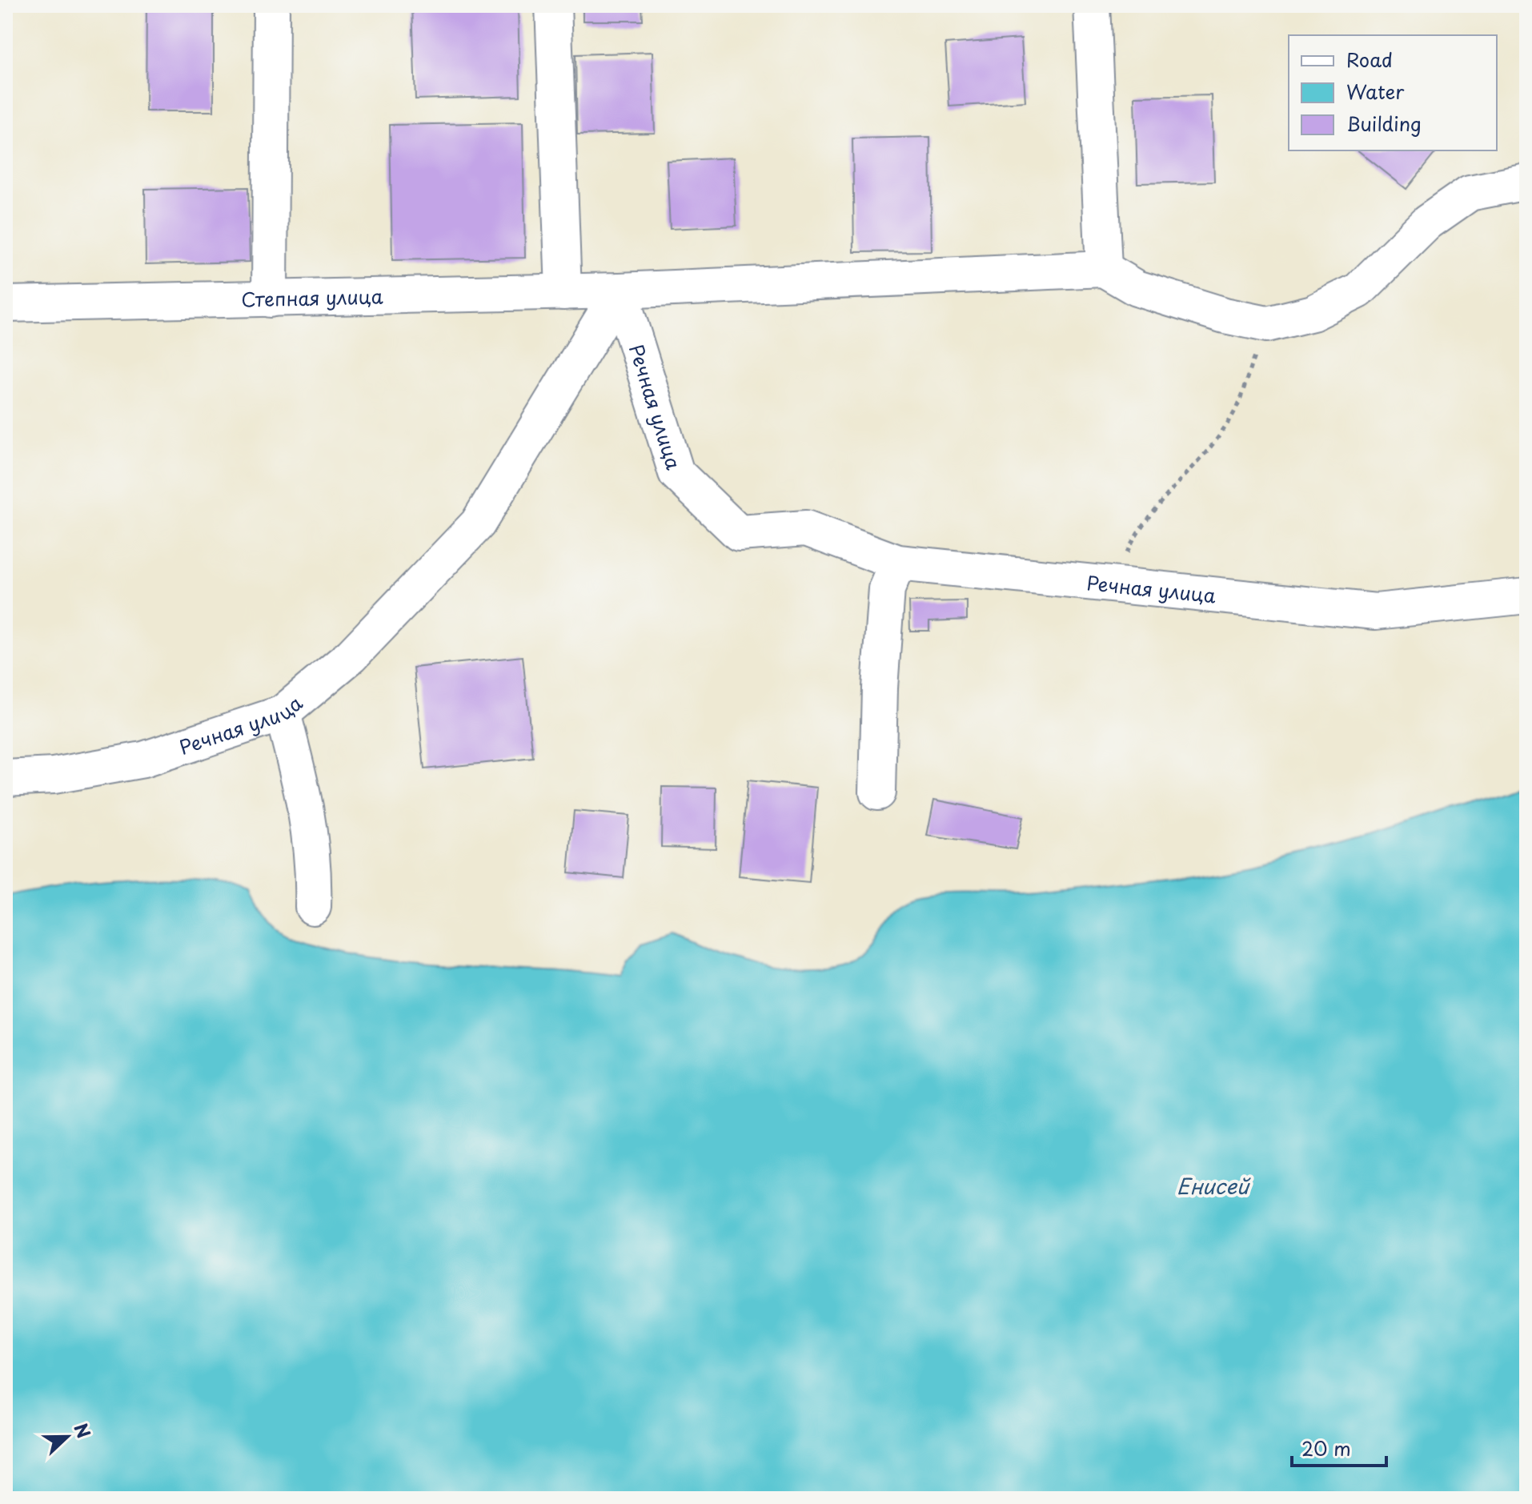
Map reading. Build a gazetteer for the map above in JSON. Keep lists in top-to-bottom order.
{
  "streets": {
    "lane": ["Степная улица", "Речная улица"]
  },
  "crossings": [
    ["Степная улица", "Речная улица"]
  ],
  "water": ["Енисей"],
  "legend": ["Road", "Water", "Building"],
  "scale_bar": "20 m",
  "north": "right"
}
